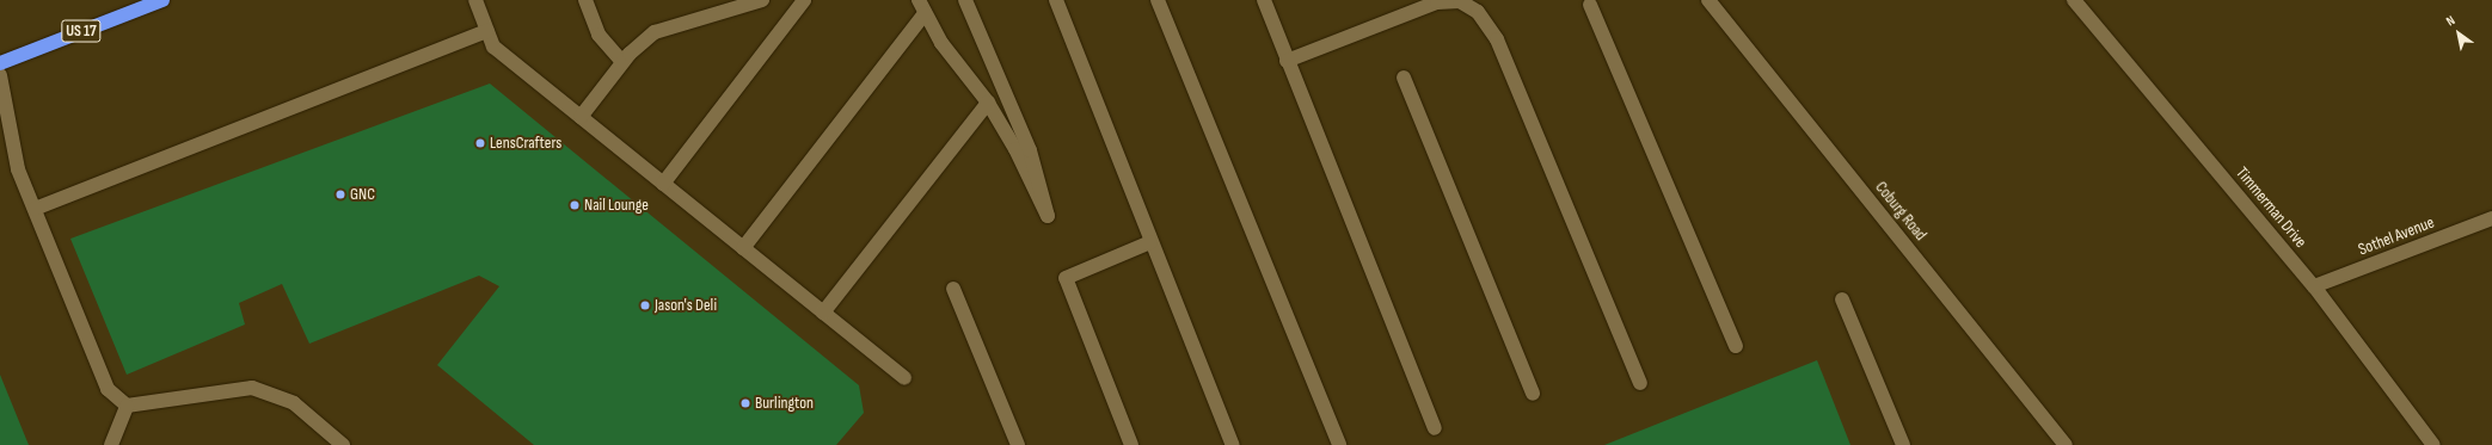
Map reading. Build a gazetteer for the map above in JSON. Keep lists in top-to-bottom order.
{
  "streets": {
    "highway": ["US 17"],
    "street": ["Timmerman Drive", "Coburg Road", "Sothel Avenue"]
  },
  "crossings": [
    ["Timmerman Drive", "Sothel Avenue"]
  ],
  "places": [
    "LensCrafters",
    "GNC",
    "Nail Lounge",
    "Jason's Deli",
    "Burlington"
  ],
  "north": "top left"
}
